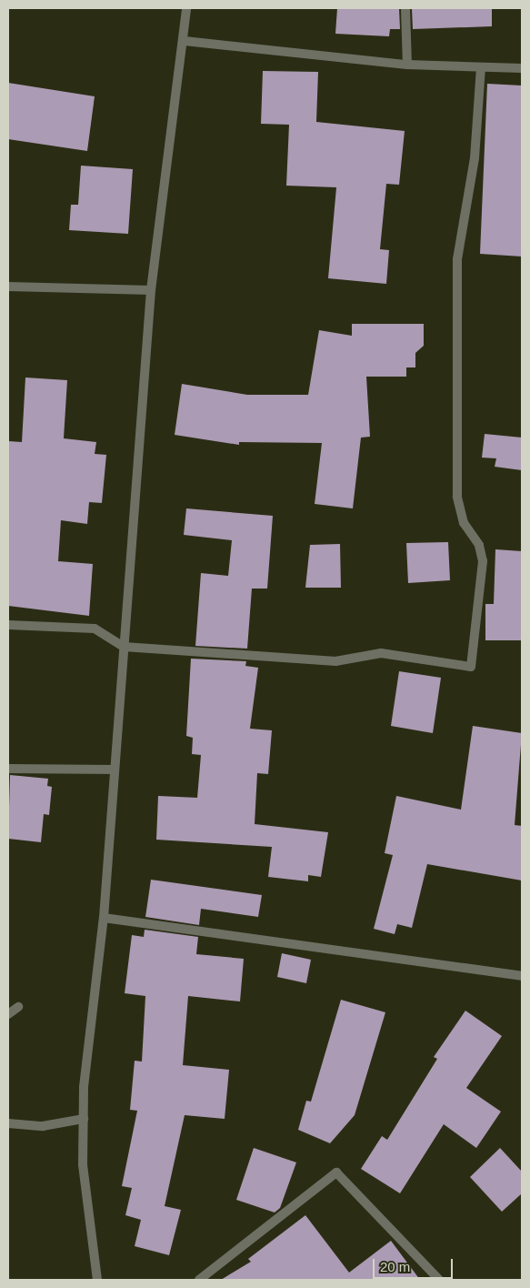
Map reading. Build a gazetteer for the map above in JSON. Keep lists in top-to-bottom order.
{
  "scale_bar": "20 m"
}
